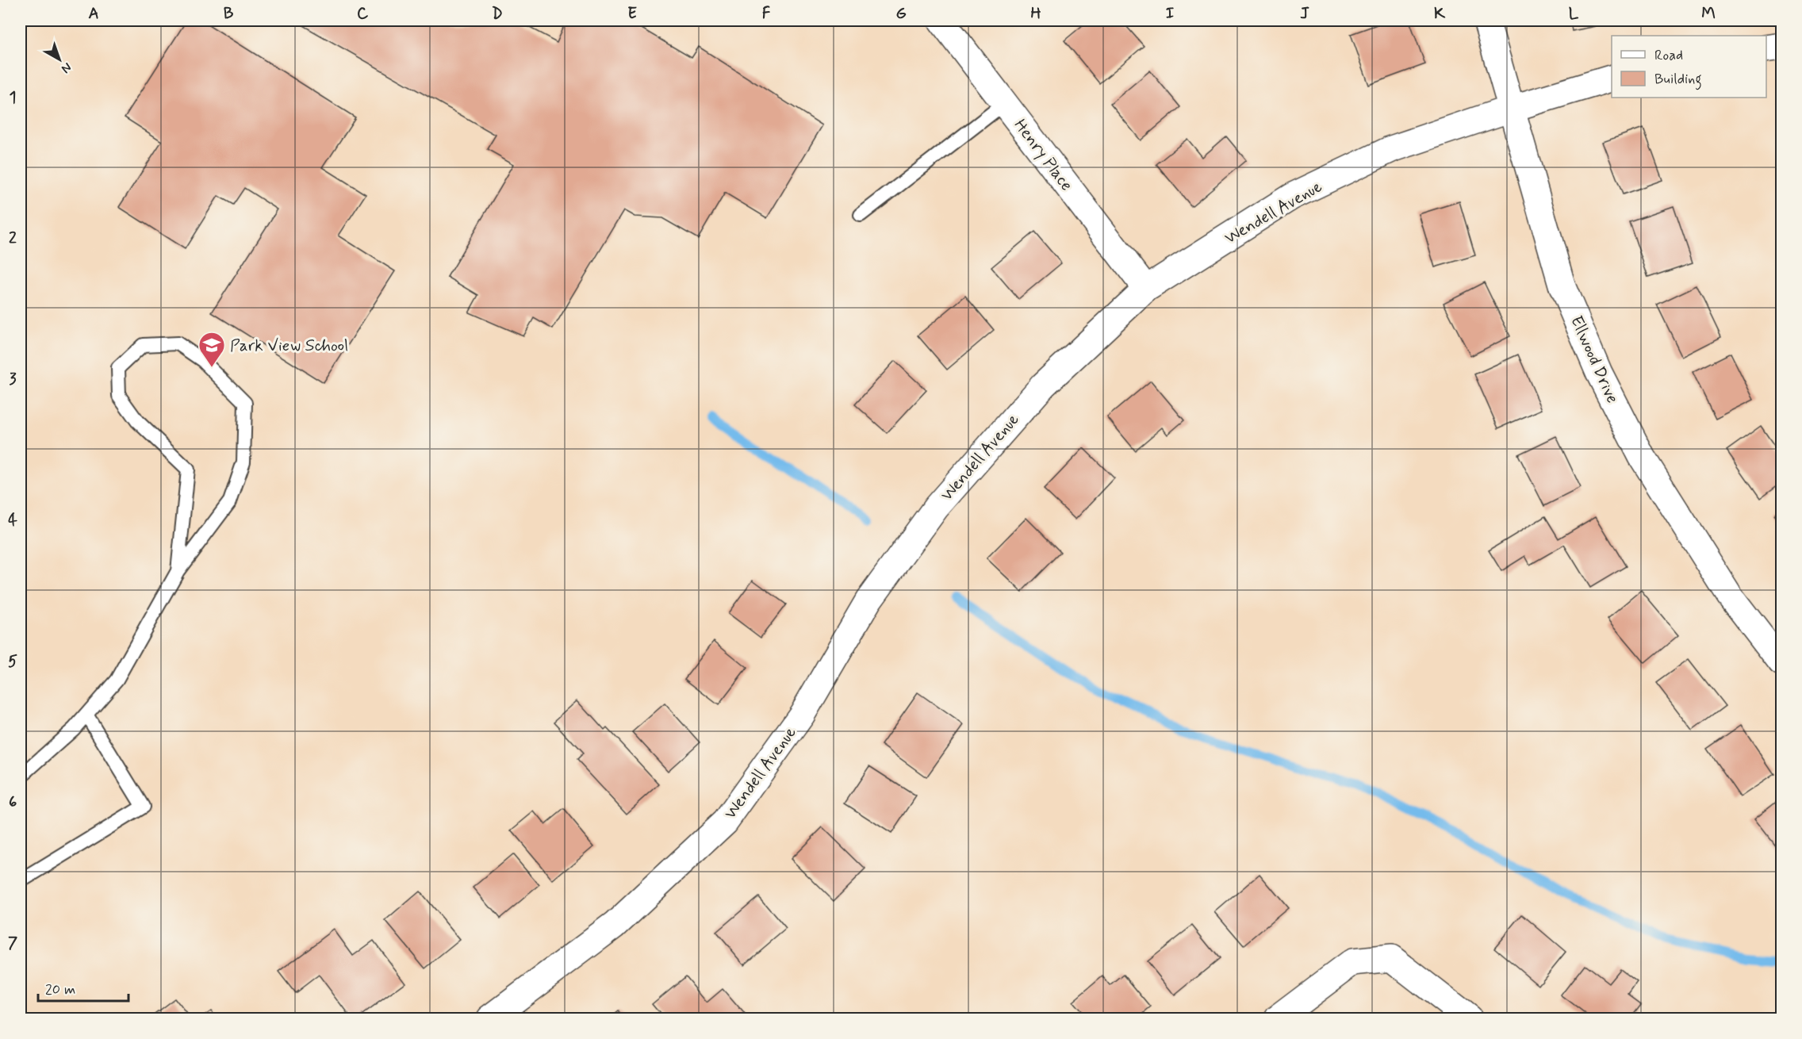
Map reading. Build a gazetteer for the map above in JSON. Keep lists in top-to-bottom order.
{
  "streets": {
    "street": ["Henry Place", "Wendell Avenue", "Ellwood Drive"]
  },
  "crossings": [
    ["Henry Place", "Wendell Avenue"],
    ["Wendell Avenue", "Ellwood Drive"]
  ],
  "places": {
    "school or university": ["Park View School"]
  },
  "legend": ["Road", "Building"],
  "scale_bar": "20 m",
  "north": "bottom right",
  "grid": {
    "columns": [
      "A",
      "B",
      "C",
      "D",
      "E",
      "F",
      "G",
      "H",
      "I",
      "J",
      "K",
      "L",
      "M"
    ],
    "rows": [
      "1",
      "2",
      "3",
      "4",
      "5",
      "6",
      "7"
    ]
  }
}
